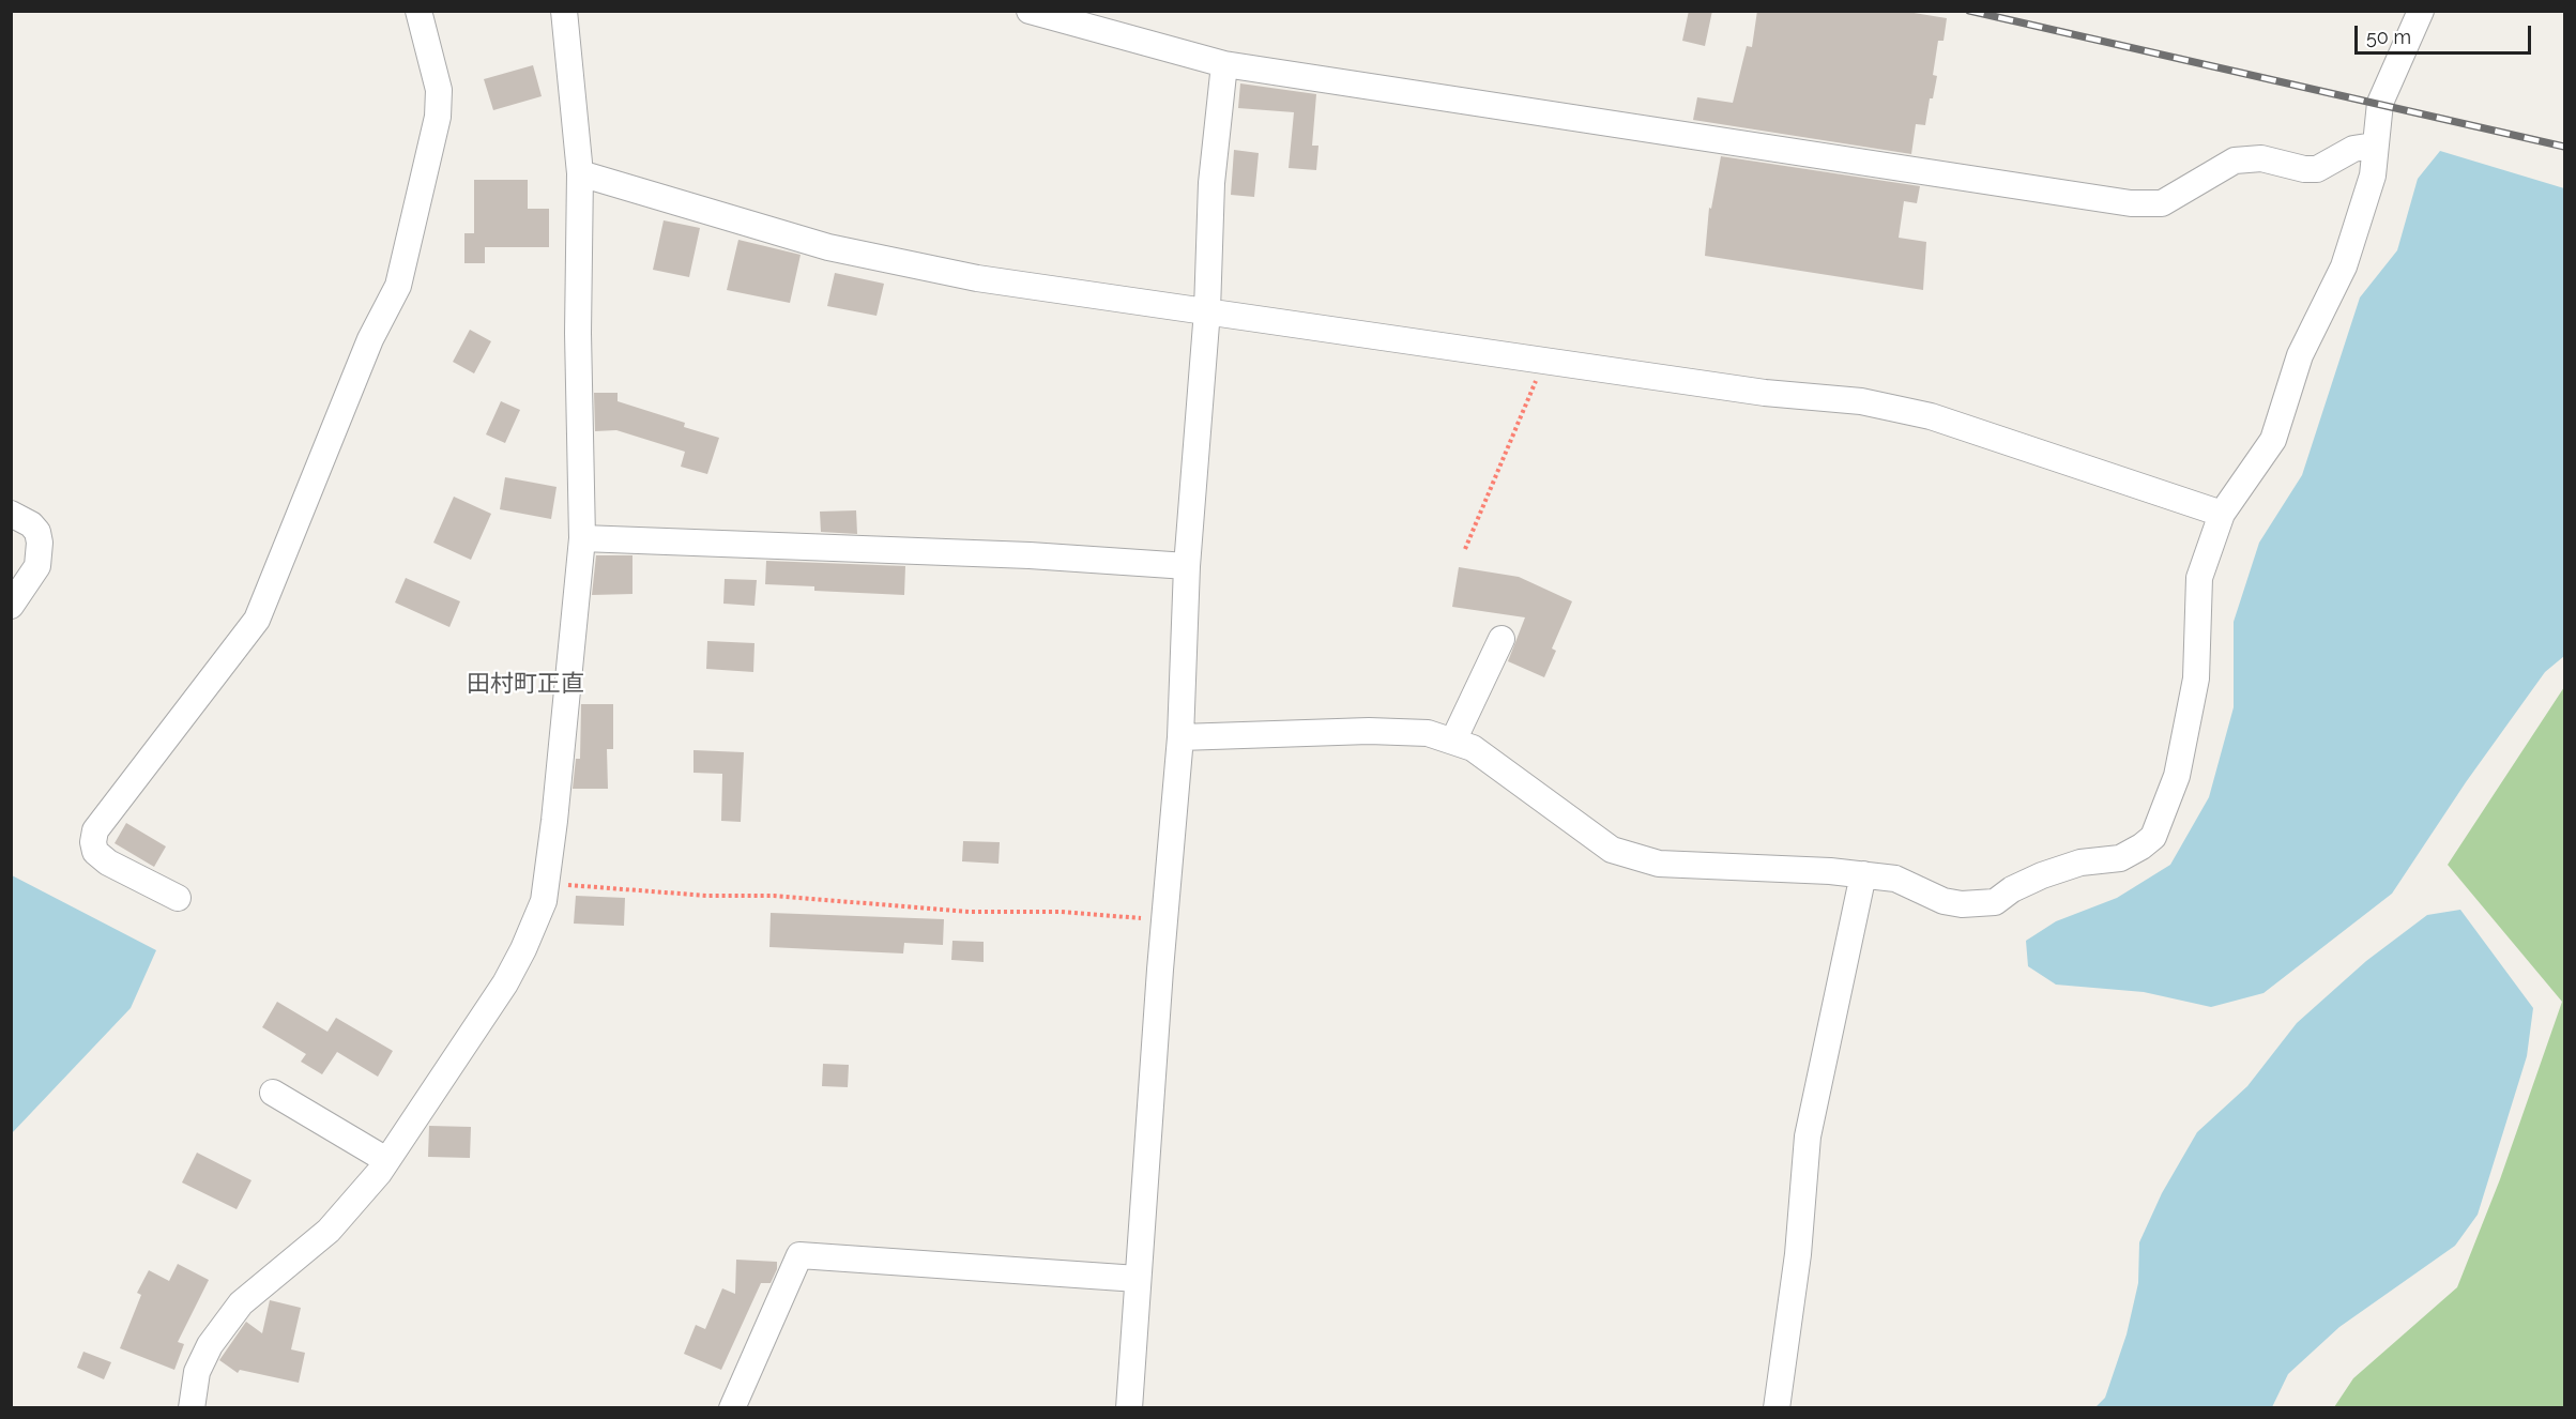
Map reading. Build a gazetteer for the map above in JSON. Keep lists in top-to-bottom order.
{
  "districts": ["田村町正直"],
  "scale_bar": "50 m"
}
